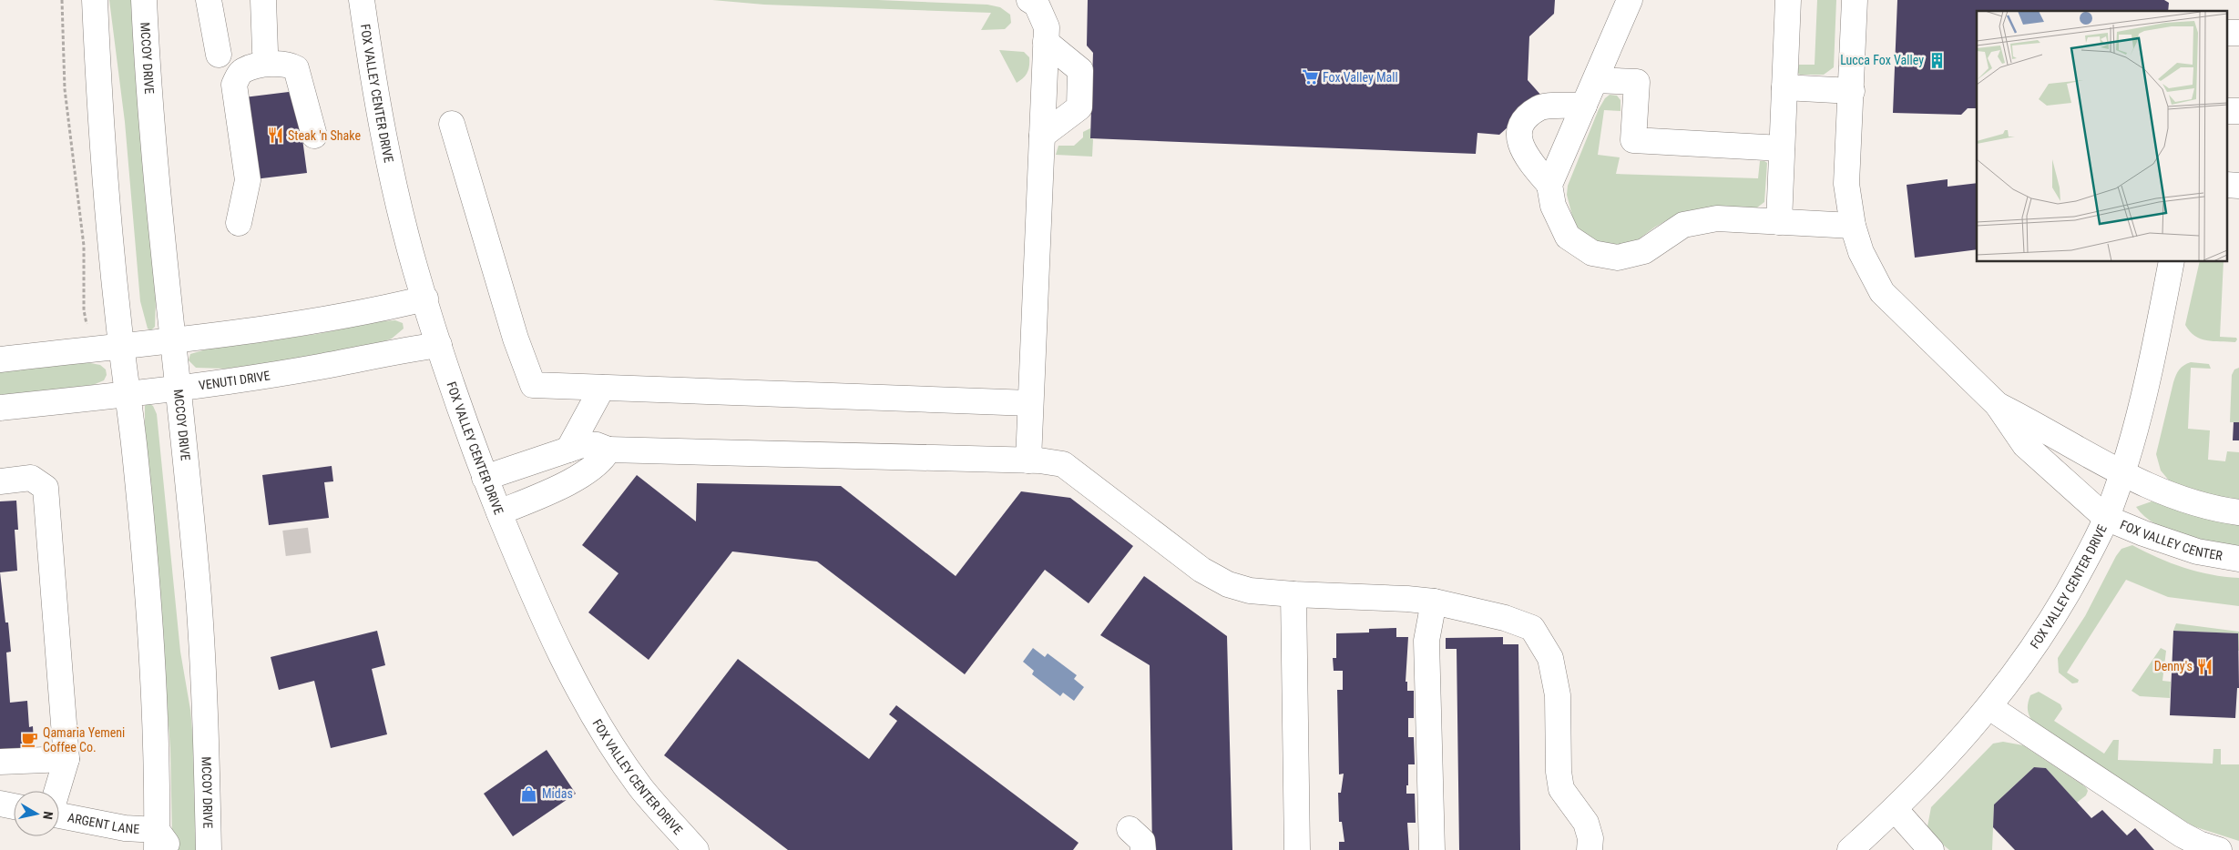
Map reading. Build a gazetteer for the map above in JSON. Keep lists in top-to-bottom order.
{
  "streets": {
    "street": [
      "MCCOY DRIVE",
      "FOX VALLEY CENTER DRIVE",
      "VENUTI DRIVE",
      "FOX VALLEY CENTER",
      "ARGENT LANE"
    ]
  },
  "crossings": [
    ["MCCOY DRIVE", "VENUTI DRIVE"],
    ["FOX VALLEY CENTER DRIVE", "VENUTI DRIVE"],
    ["FOX VALLEY CENTER DRIVE", "FOX VALLEY CENTER"]
  ],
  "places": {
    "building": ["Lucca Fox Valley"],
    "supermarket": ["Fox Valley Mall"],
    "restaurant": ["Steak 'n Shake", "Denny's"],
    "cafe": ["Qamaria Yemeni Coffee Co."],
    "shop": ["Midas"]
  },
  "north": "right"
}
